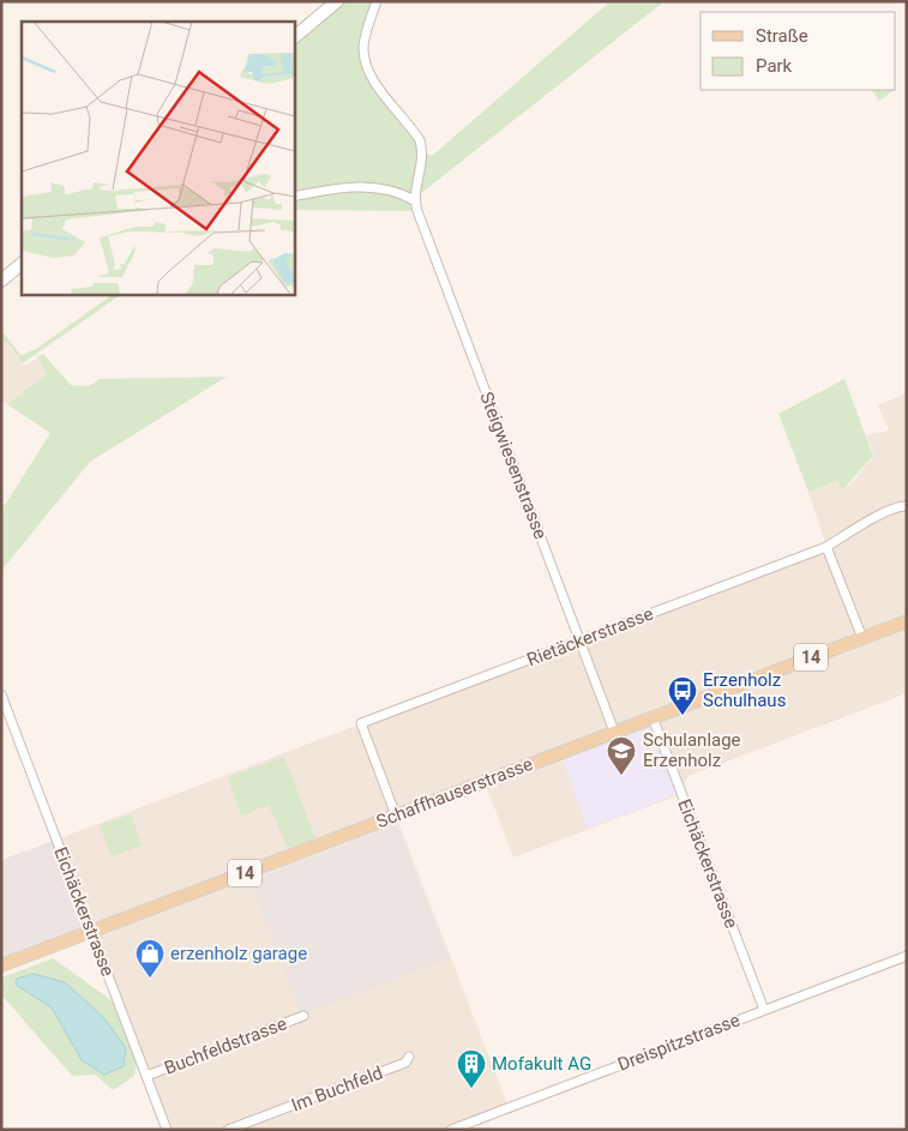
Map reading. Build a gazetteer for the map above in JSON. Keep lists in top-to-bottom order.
{
  "streets": {
    "main road": ["14", "Schaffhauserstrasse"],
    "street": [
      "Steigwiesenstrasse",
      "Rietäckerstrasse",
      "Eichäckerstrasse",
      "Dreispitzstrasse",
      "Buchfeldstrasse",
      "Im Buchfeld"
    ]
  },
  "crossings": [
    ["Steigwiesenstrasse", "Rietäckerstrasse"],
    ["Steigwiesenstrasse", "Schaffhauserstrasse"],
    ["Rietäckerstrasse", "Schaffhauserstrasse"],
    ["Schaffhauserstrasse", "Eichäckerstrasse"],
    ["Eichäckerstrasse", "Dreispitzstrasse"],
    ["Eichäckerstrasse", "Buchfeldstrasse"]
  ],
  "places": {
    "bus stop": ["Erzenholz Schulhaus"],
    "school or university": ["Schulanlage Erzenholz"],
    "shop": ["erzenholz garage"],
    "building": ["Mofakult AG"]
  },
  "legend": ["Straße", "Park"]
}
